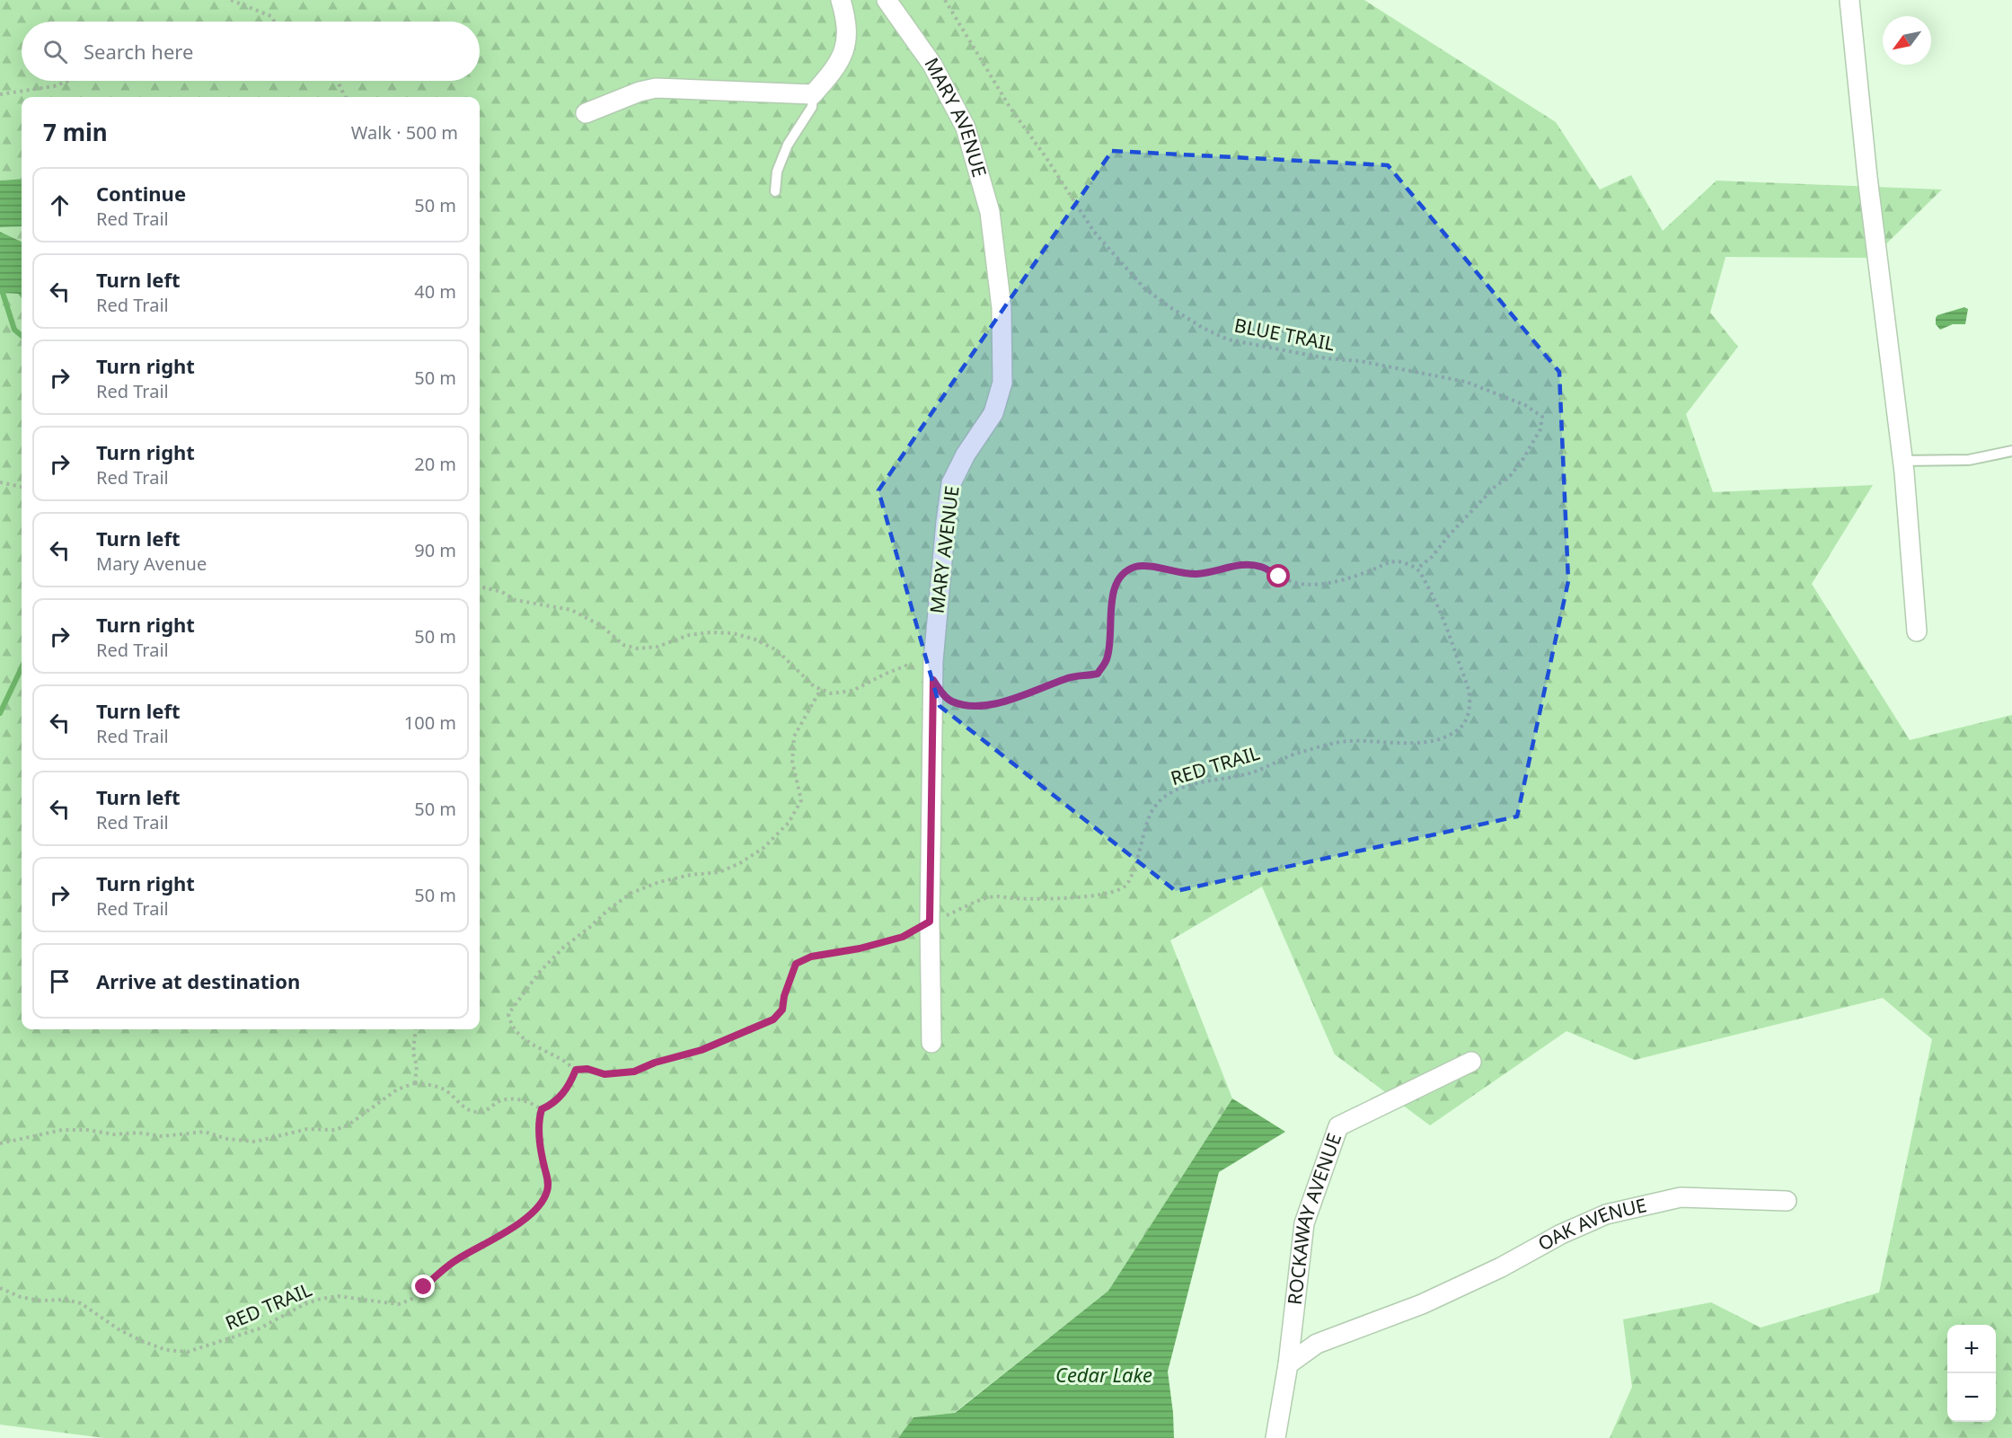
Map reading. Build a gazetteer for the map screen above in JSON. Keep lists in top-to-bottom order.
{
  "streets": {
    "street": ["MARY AVENUE", "ROCKAWAY AVENUE", "OAK AVENUE"],
    "path": ["BLUE TRAIL", "RED TRAIL"]
  },
  "crossings": [
    ["MARY AVENUE", "RED TRAIL"],
    ["BLUE TRAIL", "RED TRAIL"],
    ["ROCKAWAY AVENUE", "OAK AVENUE"]
  ],
  "water": ["Cedar Lake"],
  "north": "bottom left",
  "page": {
    "search": "Search here",
    "heading": ["7 min", "Walk · 500 m"],
    "list": [
      ["Continue", "Red Trail", "50 m"],
      ["Turn left", "Red Trail", "40 m"],
      ["Turn right", "Red Trail", "50 m"],
      ["Turn right", "Red Trail", "20 m"],
      ["Turn left", "Mary Avenue", "90 m"],
      ["Turn right", "Red Trail", "50 m"],
      ["Turn left", "Red Trail", "100 m"],
      ["Turn left", "Red Trail", "50 m"],
      ["Turn right", "Red Trail", "50 m"],
      "Arrive at destination"
    ],
    "map_buttons": ["+", "−"]
  }
}
